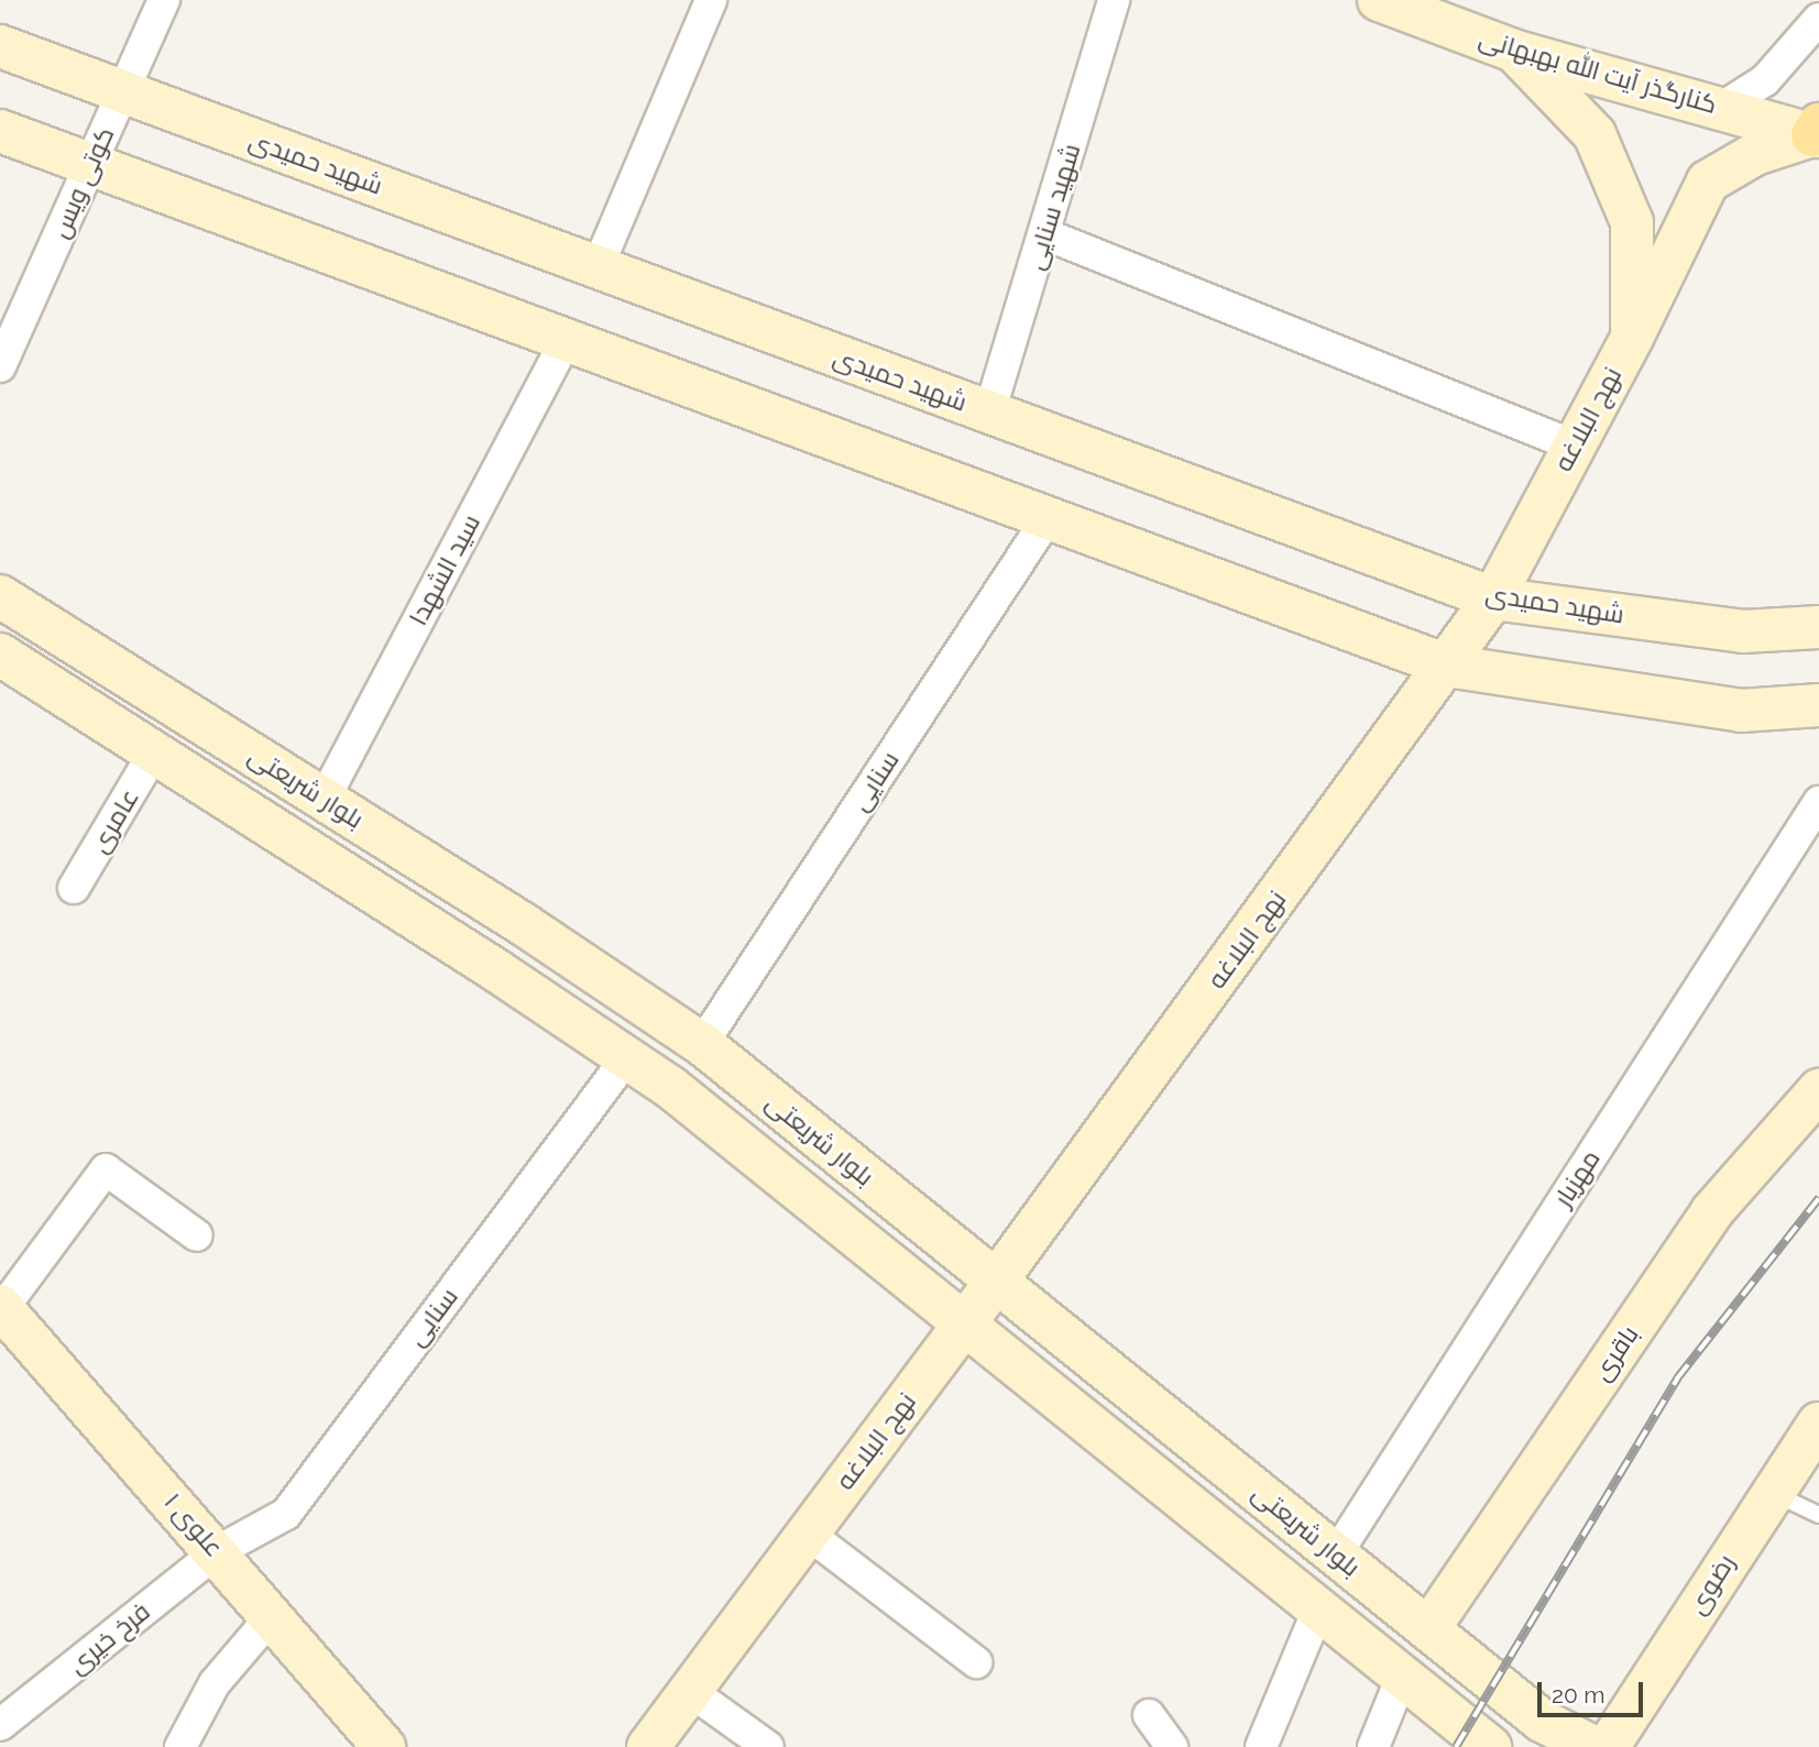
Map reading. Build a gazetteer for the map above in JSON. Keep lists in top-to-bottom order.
{
  "streets": {
    "main road": [
      "کنارگذر آیت الله بهبهانی",
      "شهید حمیدی",
      "نهج البلاغه",
      "بلوار شریعتی",
      "باقری",
      "علوی ۱",
      "رضوی"
    ],
    "street": [
      "کوتی ویس",
      "شهید سنایی",
      "سید الشهدا",
      "سنایی",
      "عامری",
      "مهزیار",
      "فرخ خیری"
    ]
  },
  "crossings": [
    ["کنارگذر آیت الله بهبهانی", "نهج البلاغه"],
    ["شهید حمیدی", "کوتی ویس"],
    ["شهید حمیدی", "شهید سنایی"],
    ["شهید حمیدی", "نهج البلاغه"],
    ["نهج البلاغه", "بلوار شریعتی"],
    ["سید الشهدا", "بلوار شریعتی"],
    ["سنایی", "بلوار شریعتی"],
    ["سنایی", "علوی ۱"],
    ["سنایی", "فرخ خیری"],
    ["بلوار شریعتی", "عامری"],
    ["بلوار شریعتی", "مهزیار"],
    ["بلوار شریعتی", "باقری"],
    ["علوی ۱", "فرخ خیری"]
  ],
  "scale_bar": "20 m"
}
